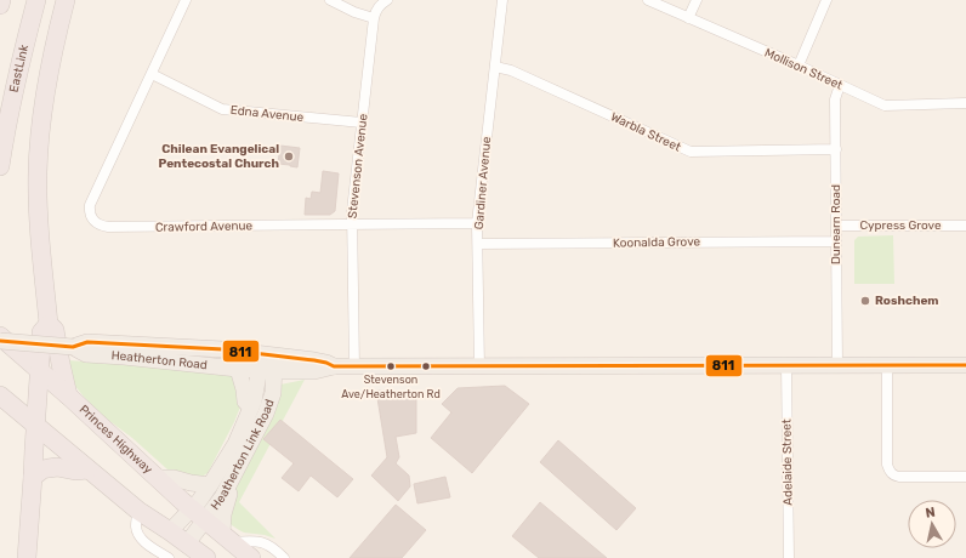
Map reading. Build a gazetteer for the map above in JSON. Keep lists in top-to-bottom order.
{
  "streets": {
    "highway": ["EastLink", "Princes Highway"],
    "main road": ["Heatherton Road", "Heatherton Link Road"],
    "street": [
      "Mollison Street",
      "Edna Avenue",
      "Warbla Street",
      "Stevenson Avenue",
      "Gardiner Avenue",
      "Dunearn Road",
      "Cypress Grove",
      "Crawford Avenue",
      "Koonalda Grove",
      "Adelaide Street"
    ]
  },
  "crossings": [
    ["Mollison Street", "Dunearn Road"],
    ["Edna Avenue", "Stevenson Avenue"],
    ["Edna Avenue", "Crawford Avenue"],
    ["Warbla Street", "Gardiner Avenue"],
    ["Warbla Street", "Dunearn Road"],
    ["Stevenson Avenue", "Crawford Avenue"],
    ["Stevenson Avenue", "Heatherton Road"],
    ["Gardiner Avenue", "Crawford Avenue"],
    ["Gardiner Avenue", "Koonalda Grove"],
    ["Gardiner Avenue", "Heatherton Road"],
    ["Dunearn Road", "Cypress Grove"],
    ["Dunearn Road", "Koonalda Grove"],
    ["Dunearn Road", "Heatherton Road"],
    ["Heatherton Road", "Heatherton Link Road"],
    ["Heatherton Road", "Adelaide Street"],
    ["Princes Highway", "Heatherton Link Road"]
  ],
  "places": ["Chilean Evangelical Pentecostal Church", "Roshchem", "Stevenson Ave/Heatherton Rd"],
  "lines": ["transit line 811"],
  "north": "top"
}
